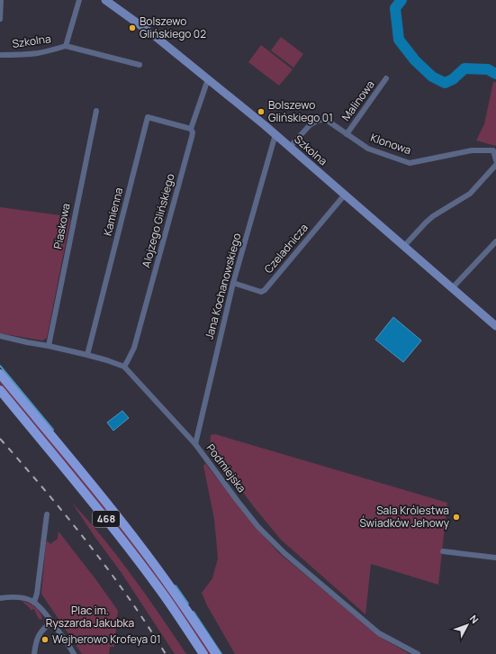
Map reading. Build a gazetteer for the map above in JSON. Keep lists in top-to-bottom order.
{
  "streets": {
    "main road": ["468"],
    "street": [
      "Szkolna",
      "Malinowa",
      "Klonowa",
      "Kamienna",
      "Alojzego Glińskiego",
      "Piaskowa",
      "Czeladnicza",
      "Jana Kochanowskiego",
      "Podmiejska"
    ]
  },
  "crossings": [
    ["Szkolna", "Klonowa"],
    ["Szkolna", "Alojzego Glińskiego"],
    ["Szkolna", "Czeladnicza"],
    ["Szkolna", "Jana Kochanowskiego"],
    ["Malinowa", "Klonowa"],
    ["Kamienna", "Alojzego Glińskiego"],
    ["Kamienna", "Podmiejska"],
    ["Alojzego Glińskiego", "Podmiejska"],
    ["Piaskowa", "Podmiejska"],
    ["Czeladnicza", "Jana Kochanowskiego"],
    ["Jana Kochanowskiego", "Podmiejska"]
  ],
  "parks": ["Plac im. Ryszarda Jakubka"],
  "places": [
    "Bolszewo Glińskiego 02",
    "Bolszewo Glińskiego 01",
    "Sala Królestwa Świadków Jehowy",
    "Wejherowo Krofeya 01"
  ],
  "north": "top right"
}
